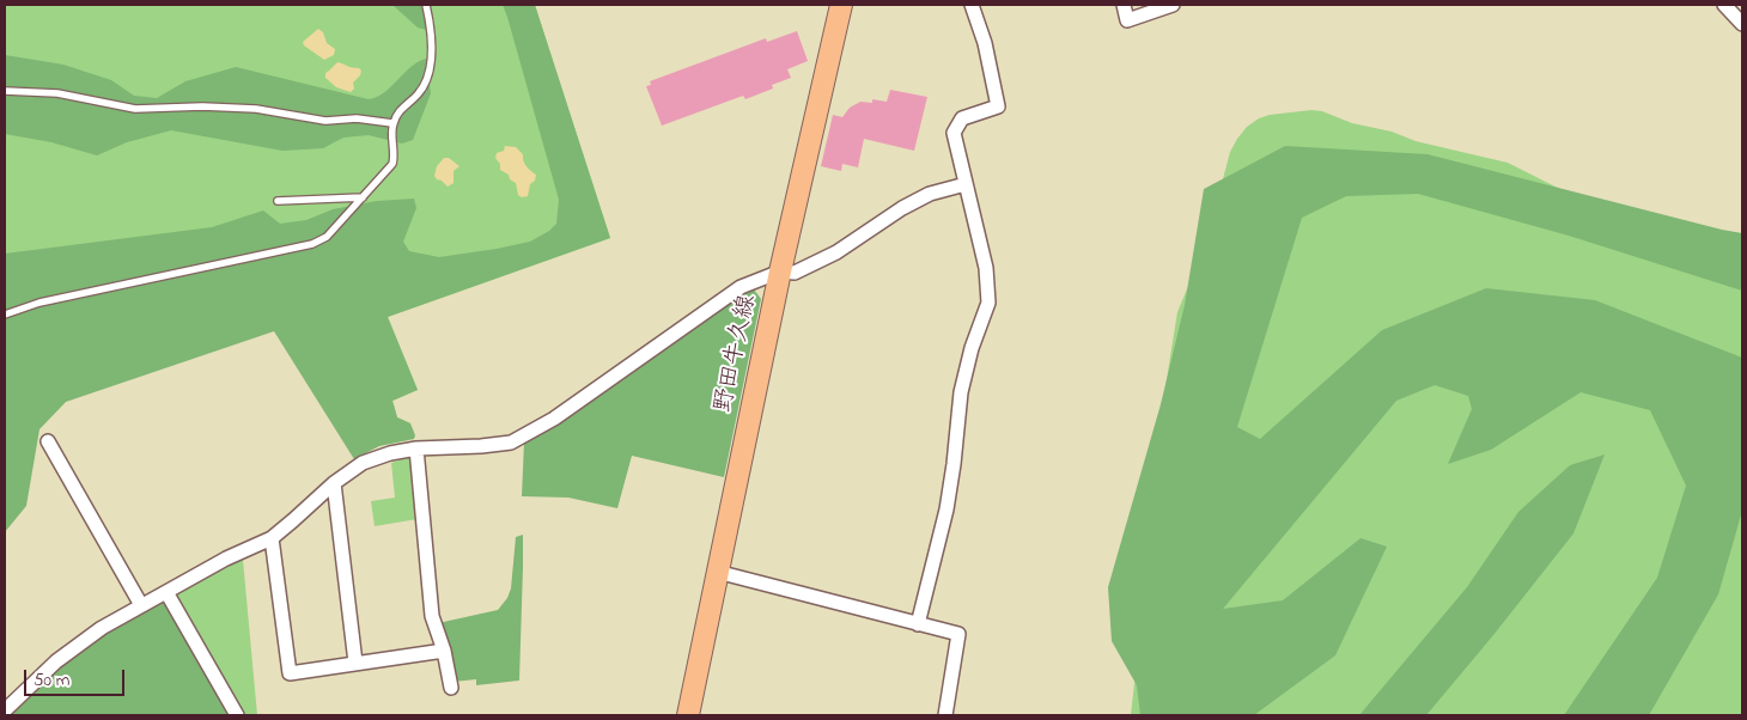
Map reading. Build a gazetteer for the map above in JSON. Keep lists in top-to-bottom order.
{
  "streets": {
    "main road": ["野田牛久線"]
  },
  "scale_bar": "50 m"
}
